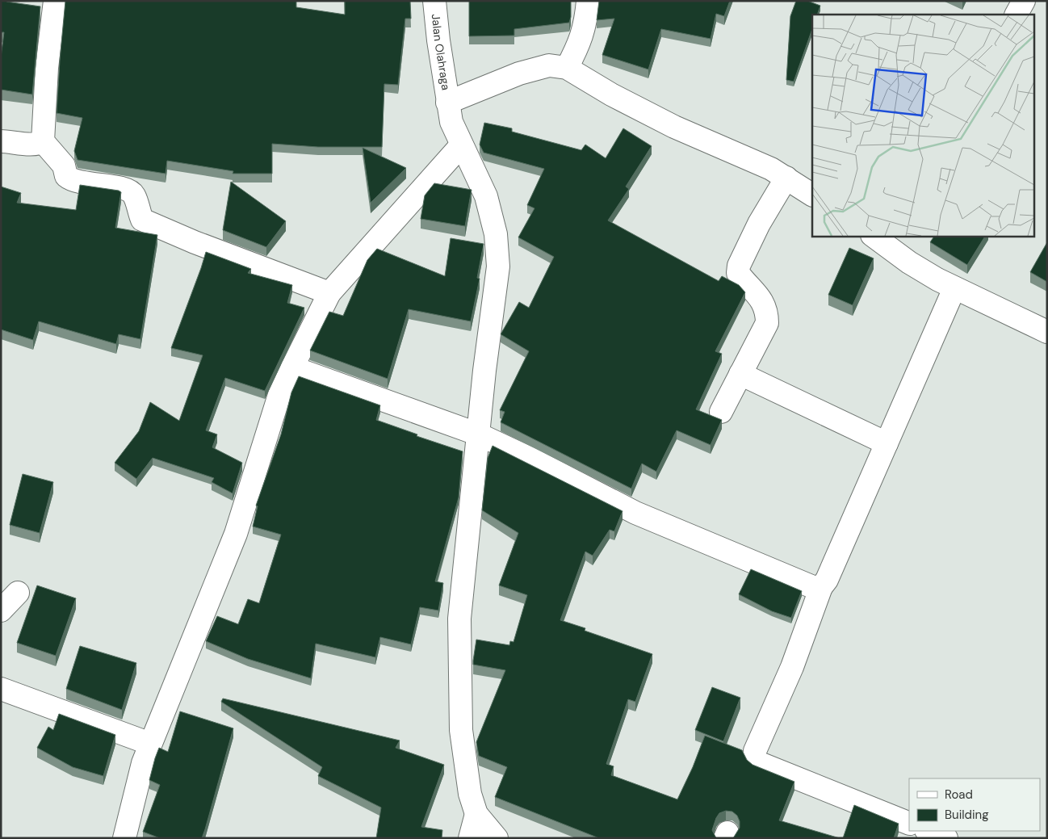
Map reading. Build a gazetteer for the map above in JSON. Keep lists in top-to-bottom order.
{
  "streets": {
    "street": ["Jalan Olahraga"]
  },
  "legend": ["Road", "Building"]
}
